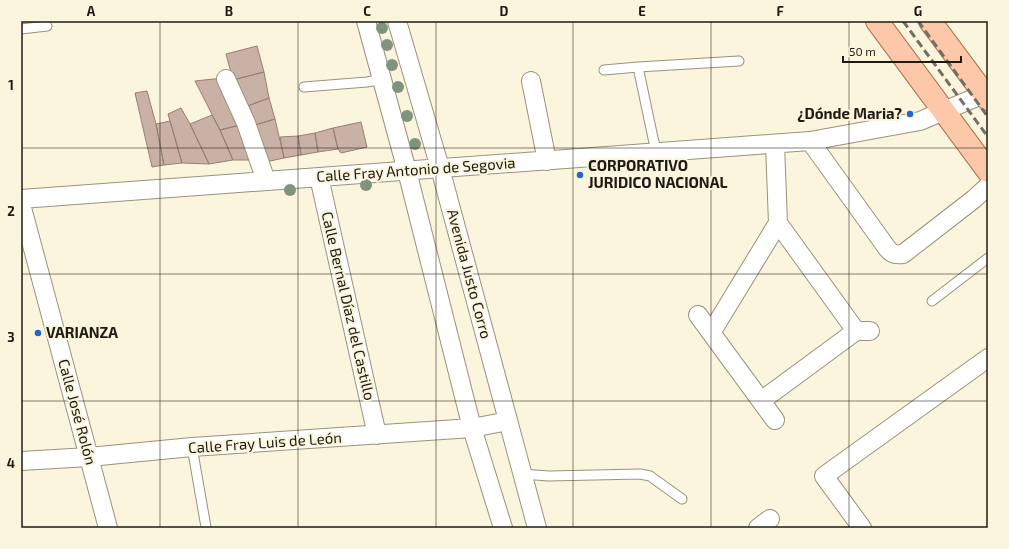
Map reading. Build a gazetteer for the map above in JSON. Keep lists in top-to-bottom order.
{
  "streets": {
    "street": [
      "Calle Fray Antonio de Segovia",
      "Avenida Justo Corro",
      "Calle Bernal Díaz del Castillo",
      "Calle José Rolón",
      "Calle Fray Luis de León"
    ]
  },
  "crossings": [
    ["Calle Fray Antonio de Segovia", "Avenida Justo Corro"],
    ["Calle Fray Antonio de Segovia", "Calle Bernal Díaz del Castillo"],
    ["Avenida Justo Corro", "Calle Fray Luis de León"],
    ["Calle Bernal Díaz del Castillo", "Calle Fray Luis de León"],
    ["Calle José Rolón", "Calle Fray Luis de León"]
  ],
  "places": ["¿Dónde Maria?", "CORPORATIVO JURIDICO NACIONAL", "VARIANZA"],
  "scale_bar": "50 m",
  "grid": {
    "columns": [
      "A",
      "B",
      "C",
      "D",
      "E",
      "F",
      "G"
    ],
    "rows": [
      "1",
      "2",
      "3",
      "4"
    ]
  }
}
